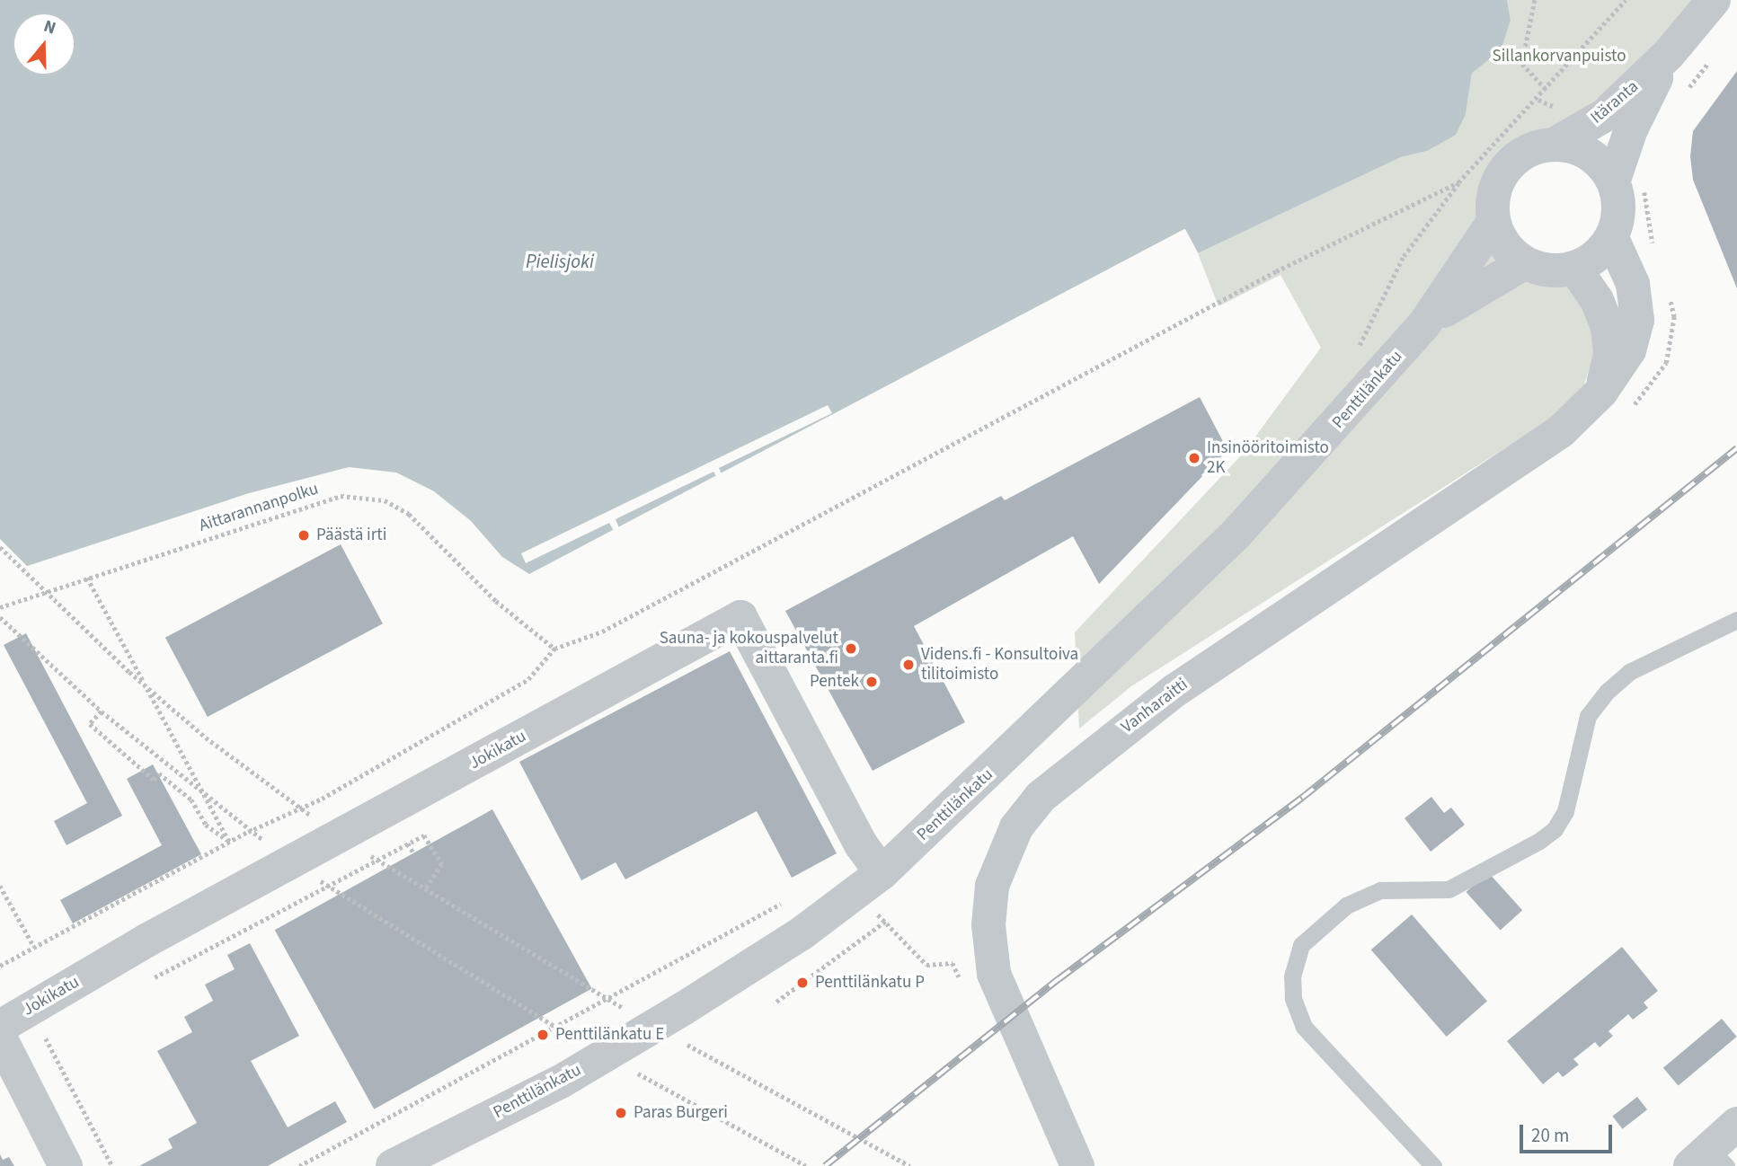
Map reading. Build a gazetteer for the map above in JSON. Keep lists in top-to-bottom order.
{
  "streets": {
    "street": [
      "Itäranta",
      "Penttilänkatu",
      "Vanharaitti",
      "Jokikatu"
    ],
    "path": ["Aittarannanpolku"]
  },
  "crossings": [
    ["Itäranta", "Penttilänkatu"],
    ["Itäranta", "Vanharaitti"],
    ["Penttilänkatu", "Vanharaitti"],
    ["Penttilänkatu", "Jokikatu"]
  ],
  "water": ["Pielisjoki"],
  "parks": ["Sillankorvanpuisto"],
  "places": [
    "Insinööritoimisto 2K",
    "Päästä irti",
    "Sauna- ja kokouspalvelut aittaranta.fi",
    "Videns.fi - Konsultoiva tilitoimisto",
    "Pentek",
    "Penttilänkatu P",
    "Penttilänkatu E",
    "Paras Burgeri"
  ],
  "scale_bar": "20 m",
  "north": "top"
}
